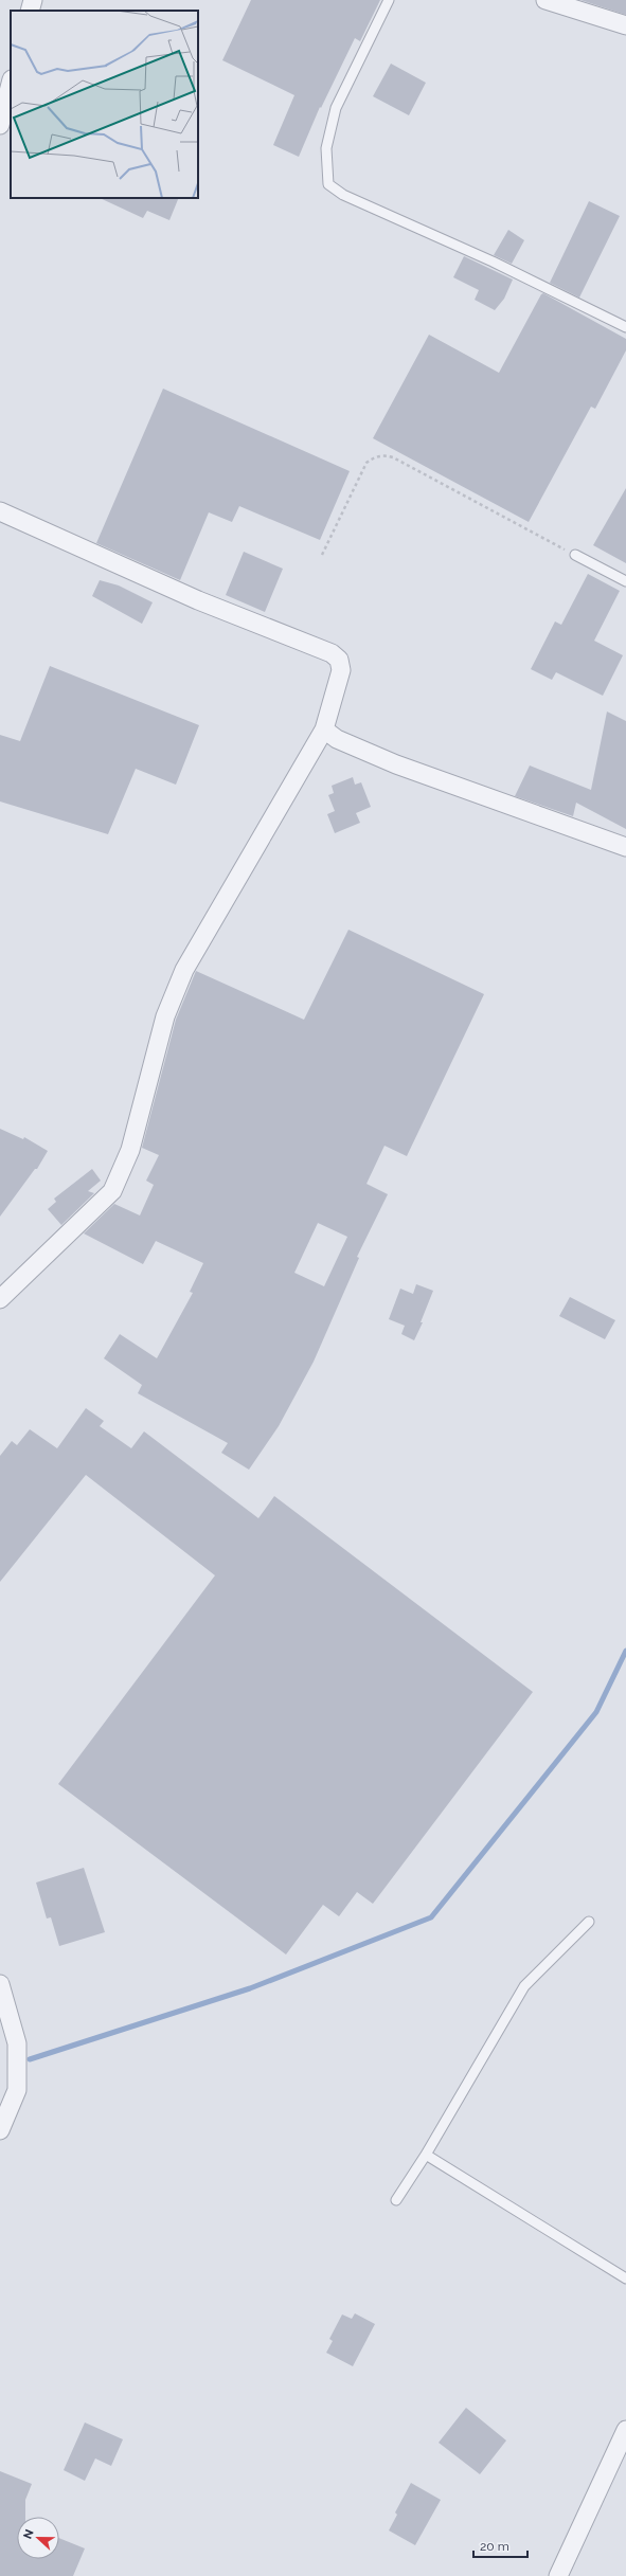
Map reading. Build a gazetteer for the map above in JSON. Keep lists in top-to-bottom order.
{
  "scale_bar": "20 m",
  "north": "left"
}
